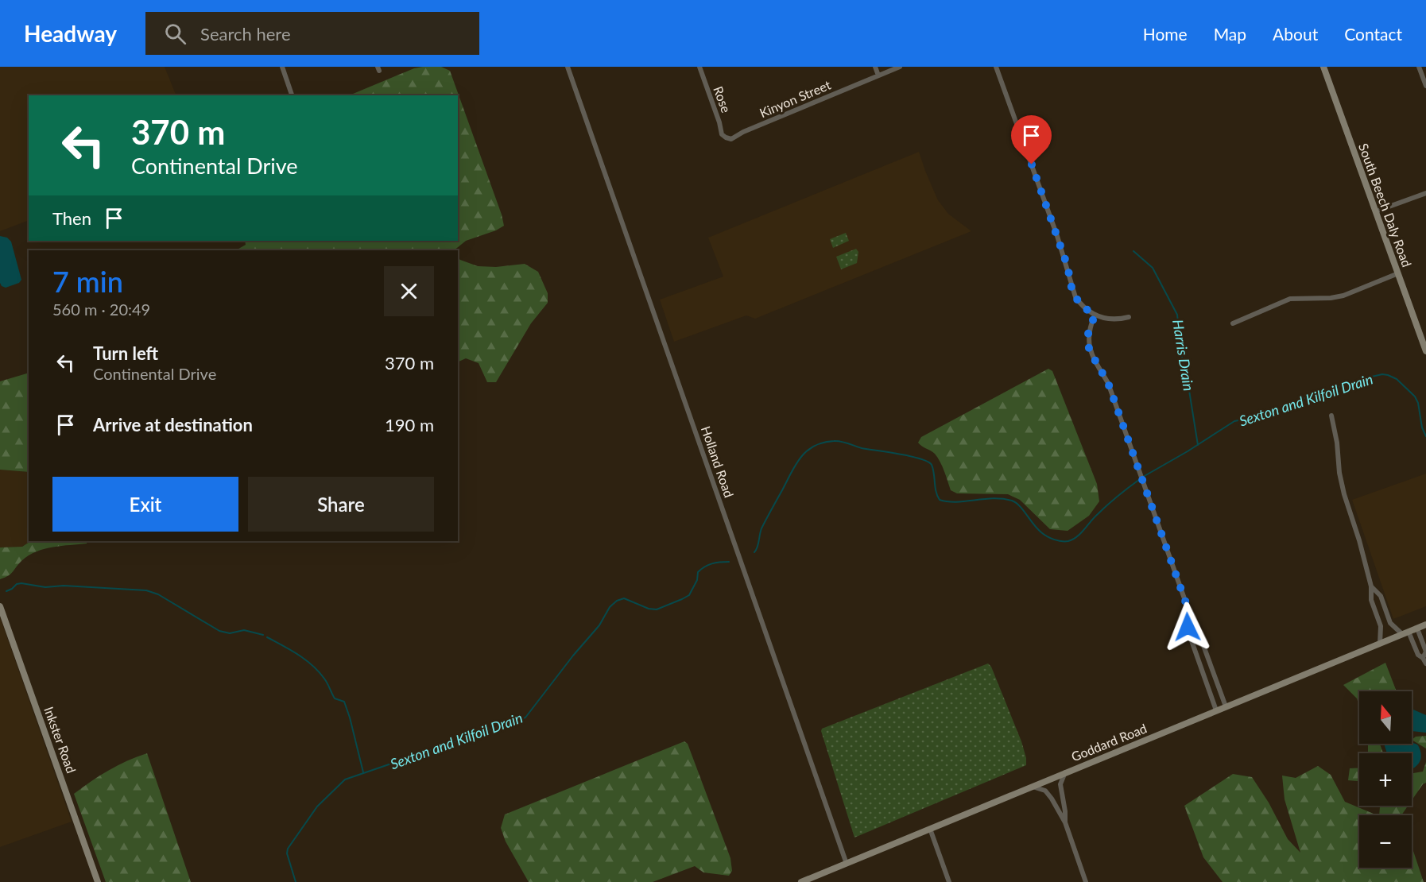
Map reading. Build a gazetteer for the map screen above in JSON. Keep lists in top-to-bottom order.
{
  "streets": {
    "main road": ["South Beech Daly Road", "Inkster Road", "Goddard Road"],
    "street": ["Kinyon Street", "Rose", "Holland Road"]
  },
  "crossings": [
    ["Kinyon Street", "Rose"],
    ["Holland Road", "Goddard Road"]
  ],
  "water": ["Harris Drain", "Sexton and Kilfoil Drain"],
  "north": "top",
  "page": {
    "header": "Headway",
    "search": "Search here",
    "nav": [
      "Home",
      "Map",
      "About",
      "Contact"
    ],
    "turn": ["370 m", "Continental Drive"],
    "then": "Then",
    "heading": ["7 min", "560 m · 20:49"],
    "list": [
      {
        "name": "Turn left",
        "note": "Continental Drive",
        "value": "370 m"
      },
      {
        "name": "Arrive at destination",
        "value": "190 m"
      }
    ],
    "buttons": ["Exit", "Share"],
    "map_buttons": ["+", "−"]
  }
}
